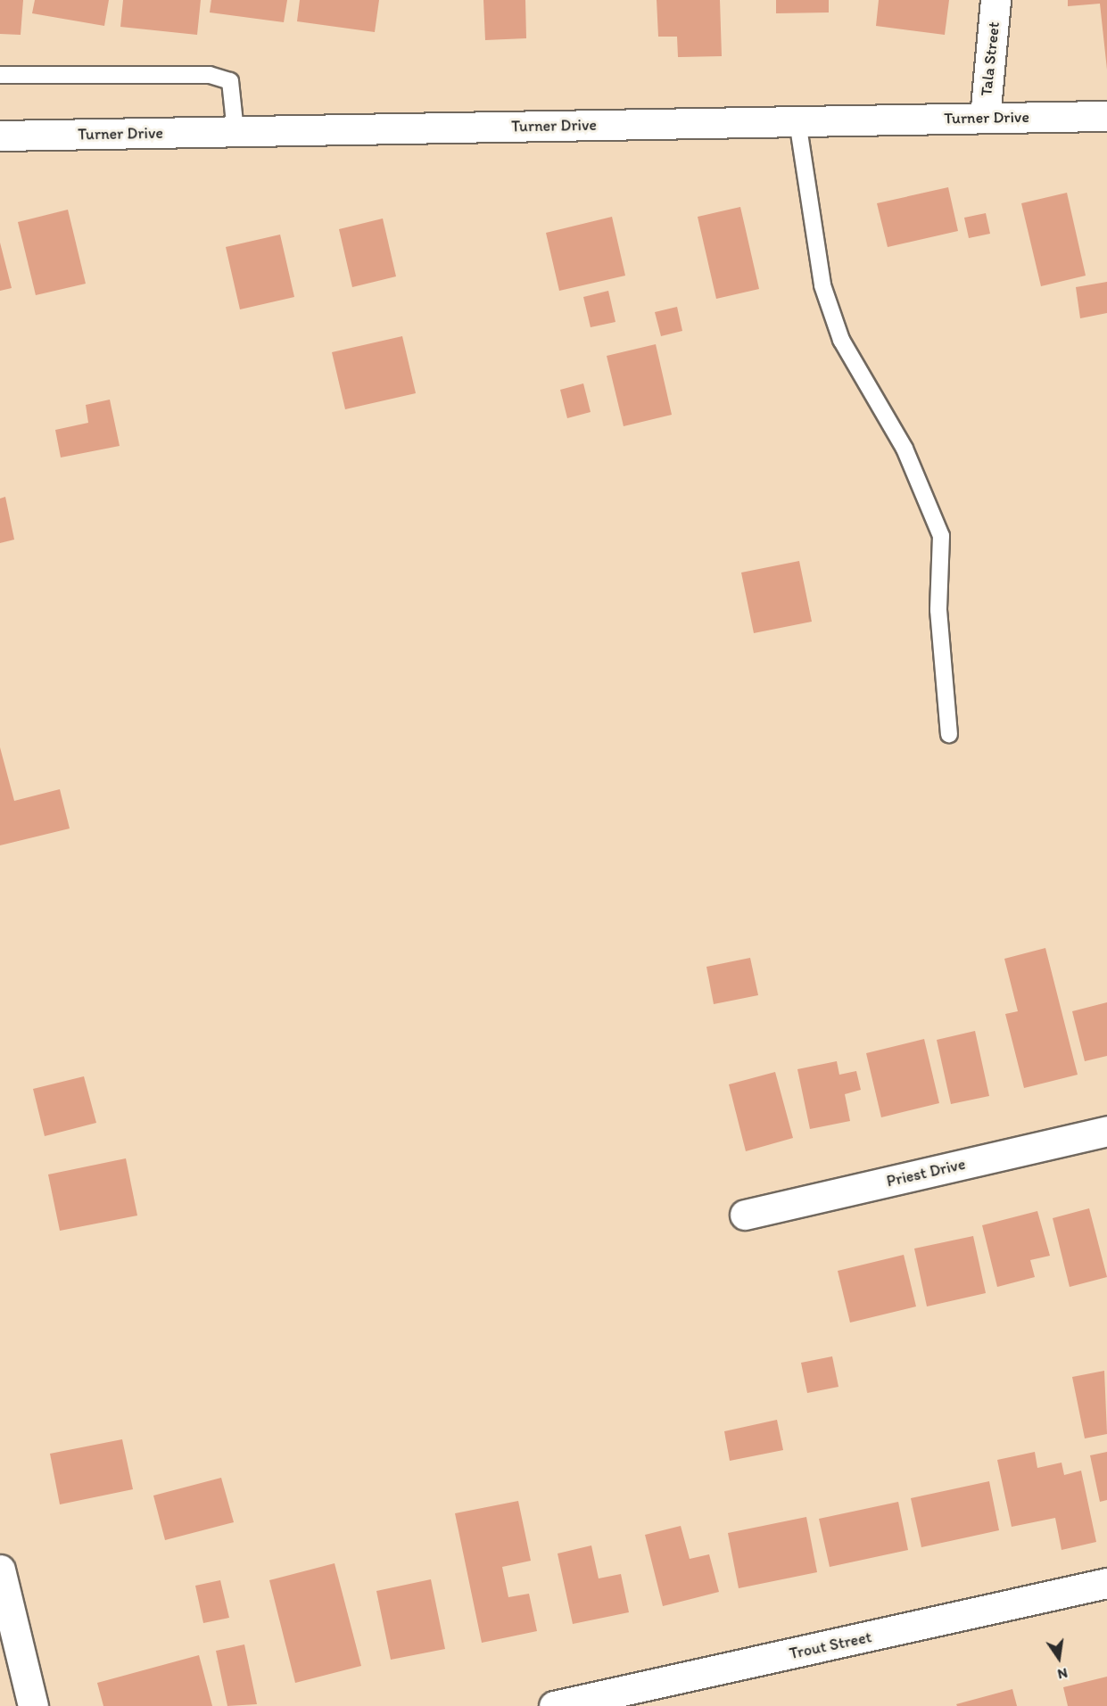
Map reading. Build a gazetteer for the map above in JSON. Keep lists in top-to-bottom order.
{
  "streets": {
    "street": [
      "Tala Street",
      "Turner Drive",
      "Priest Drive",
      "Trout Street"
    ]
  },
  "crossings": [
    ["Tala Street", "Turner Drive"]
  ],
  "north": "bottom"
}
